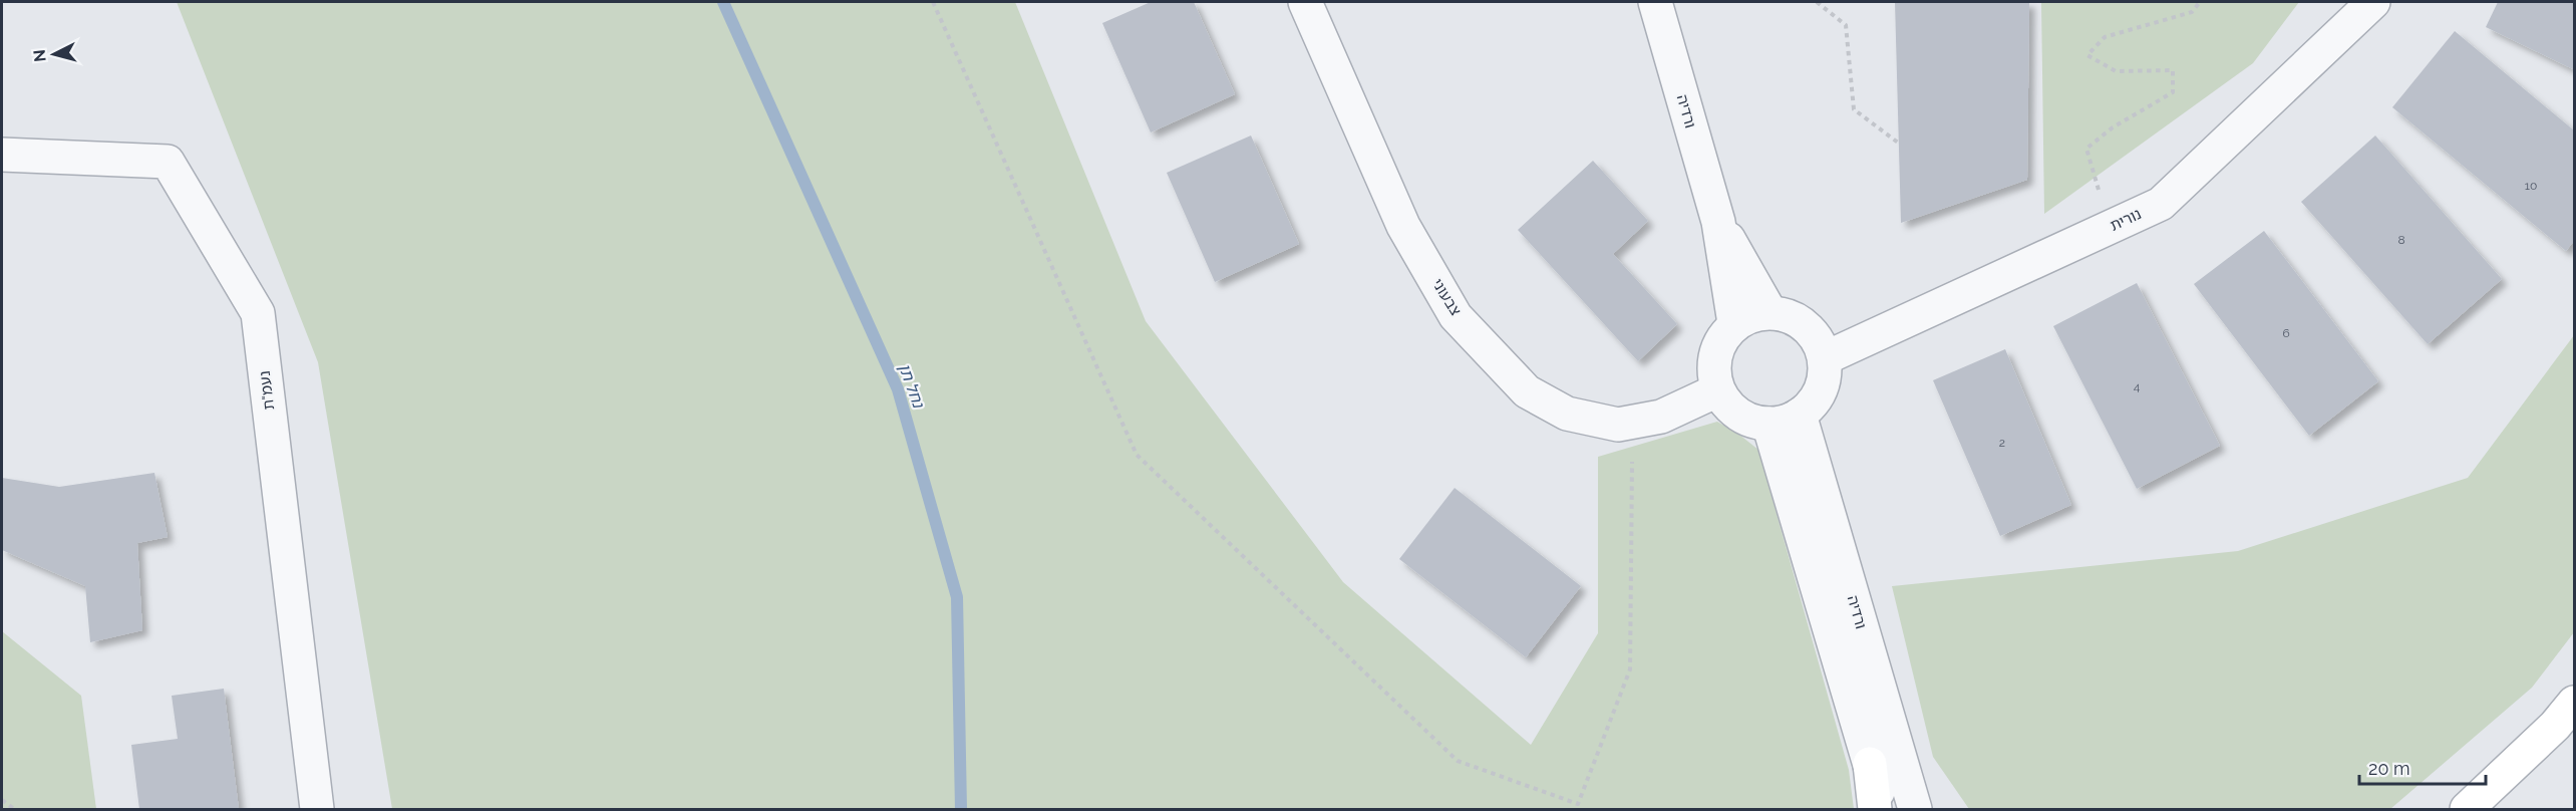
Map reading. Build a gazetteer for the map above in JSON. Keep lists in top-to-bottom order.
{
  "streets": {
    "street": [
      "ורדיה",
      "נורית",
      "צבעוני",
      "נעמ\"ת"
    ]
  },
  "crossings": [
    ["ורדיה", "נורית"],
    ["ורדיה", "צבעוני"],
    ["נורית", "צבעוני"]
  ],
  "water": ["נחל תן"],
  "house_numbers": [
    "10",
    "8",
    "6",
    "4",
    "2"
  ],
  "scale_bar": "20 m",
  "north": "left"
}
